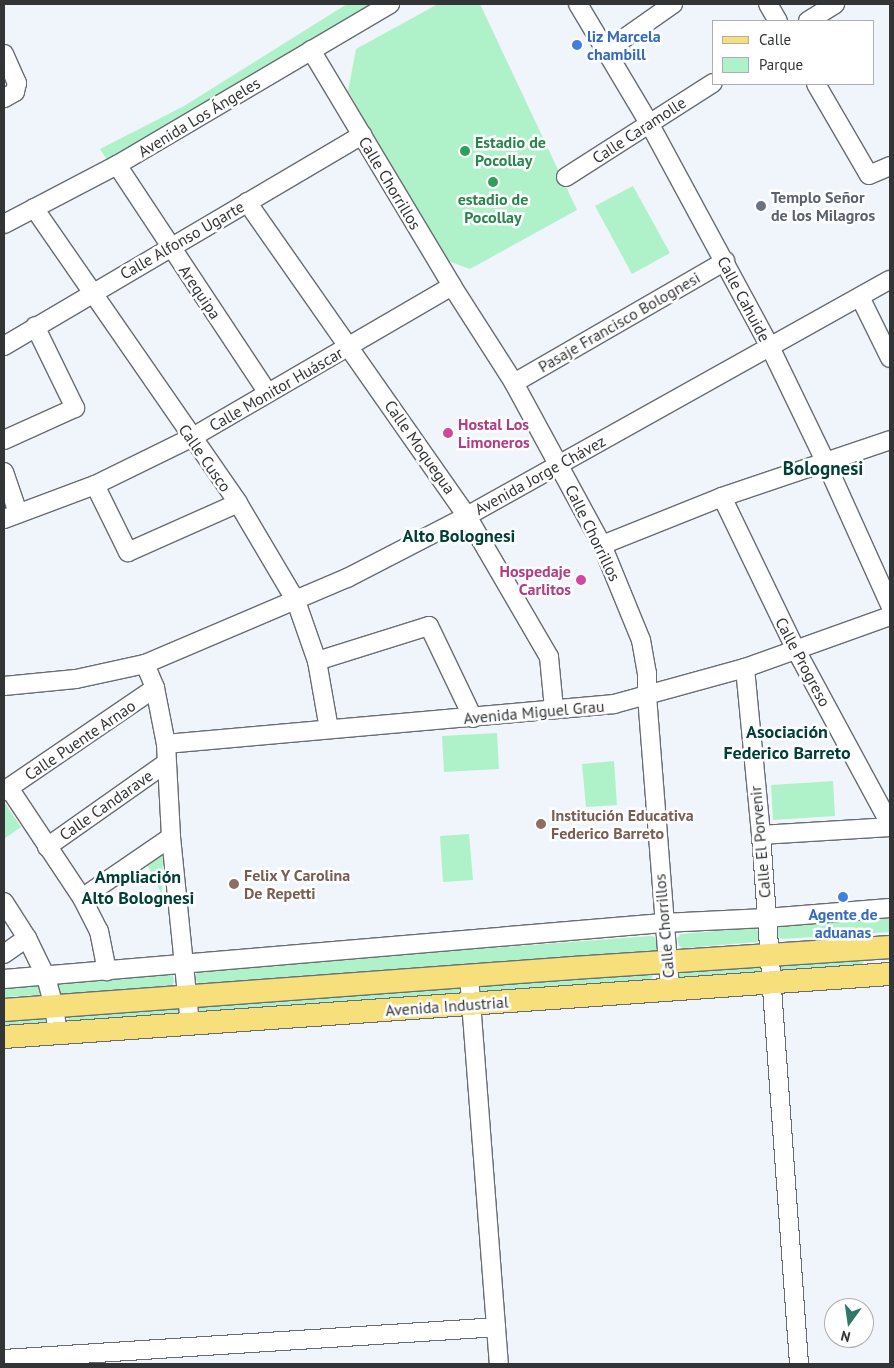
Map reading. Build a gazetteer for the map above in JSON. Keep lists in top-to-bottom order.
{
  "streets": {
    "main road": ["Avenida Industrial"],
    "street": [
      "Avenida Los Ángeles",
      "Calle Caramolle",
      "Calle Chorrillos",
      "Calle Alfonso Ugarte",
      "Arequipa",
      "Calle Cahuide",
      "Pasaje Francisco Bolognesi",
      "Calle Monitor Huáscar",
      "Calle Moquegua",
      "Calle Cusco",
      "Avenida Jorge Chávez",
      "Calle Progreso",
      "Avenida Miguel Grau",
      "Calle Puente Arnao",
      "Calle Candarave",
      "Calle El Porvenir"
    ]
  },
  "crossings": [
    ["Avenida Los Ángeles", "Calle Chorrillos"],
    ["Avenida Los Ángeles", "Arequipa"],
    ["Avenida Los Ángeles", "Calle Cusco"],
    ["Calle Caramolle", "Calle Cahuide"],
    ["Calle Chorrillos", "Calle Alfonso Ugarte"],
    ["Calle Chorrillos", "Pasaje Francisco Bolognesi"],
    ["Calle Chorrillos", "Calle Monitor Huáscar"],
    ["Calle Chorrillos", "Avenida Jorge Chávez"],
    ["Calle Chorrillos", "Avenida Miguel Grau"],
    ["Calle Chorrillos", "Avenida Industrial"],
    ["Calle Alfonso Ugarte", "Arequipa"],
    ["Calle Alfonso Ugarte", "Calle Moquegua"],
    ["Calle Alfonso Ugarte", "Calle Cusco"],
    ["Arequipa", "Calle Monitor Huáscar"],
    ["Calle Cahuide", "Pasaje Francisco Bolognesi"],
    ["Calle Cahuide", "Avenida Jorge Chávez"],
    ["Calle Monitor Huáscar", "Calle Moquegua"],
    ["Calle Monitor Huáscar", "Calle Cusco"],
    ["Calle Moquegua", "Avenida Jorge Chávez"],
    ["Calle Moquegua", "Avenida Miguel Grau"],
    ["Calle Cusco", "Avenida Jorge Chávez"],
    ["Calle Cusco", "Avenida Miguel Grau"],
    ["Calle Progreso", "Avenida Miguel Grau"],
    ["Avenida Miguel Grau", "Calle El Porvenir"],
    ["Calle El Porvenir", "Avenida Industrial"]
  ],
  "districts": [
    "Bolognesi",
    "Alto Bolognesi",
    "Asociación Federico Barreto",
    "Ampliación Alto Bolognesi"
  ],
  "places": [
    "liz Marcela chambill",
    "Estadio de Pocollay",
    "estadio de Pocollay",
    "Templo Señor de los Milagros",
    "Hostal Los Limoneros",
    "Hospedaje Carlitos",
    "Institución Educativa Federico Barreto",
    "Felix Y Carolina De Repetti",
    "Agente de aduanas"
  ],
  "legend": ["Calle", "Parque"],
  "north": "bottom"
}
